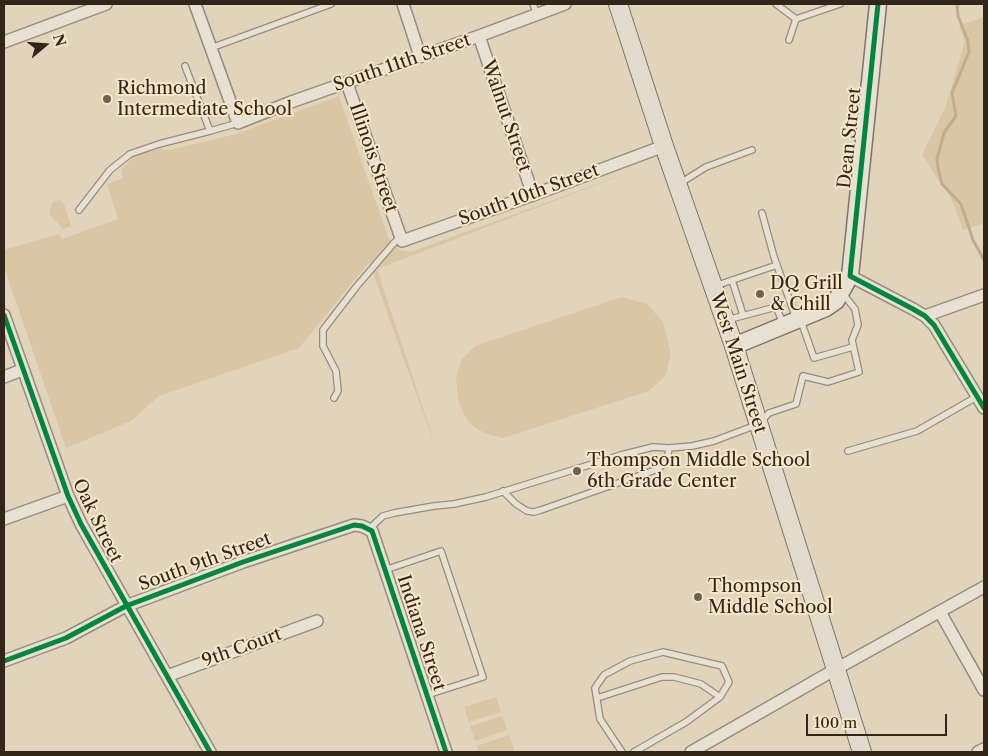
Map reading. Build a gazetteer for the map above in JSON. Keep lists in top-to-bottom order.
{
  "streets": {
    "main road": ["West Main Street"],
    "street": [
      "South 11th Street",
      "Walnut Street",
      "Dean Street",
      "Illinois Street",
      "South 10th Street",
      "Oak Street",
      "South 9th Street",
      "Indiana Street",
      "9th Court"
    ]
  },
  "crossings": [
    ["South 11th Street", "Walnut Street"],
    ["South 11th Street", "Illinois Street"],
    ["Walnut Street", "South 10th Street"],
    ["Illinois Street", "South 10th Street"],
    ["South 10th Street", "West Main Street"],
    ["Oak Street", "South 9th Street"],
    ["Oak Street", "9th Court"],
    ["South 9th Street", "Indiana Street"]
  ],
  "places": [
    "Richmond Intermediate School",
    "DQ Grill & Chill",
    "Thompson Middle School 6th Grade Center",
    "Thompson Middle School"
  ],
  "scale_bar": "100 m",
  "north": "right"
}
